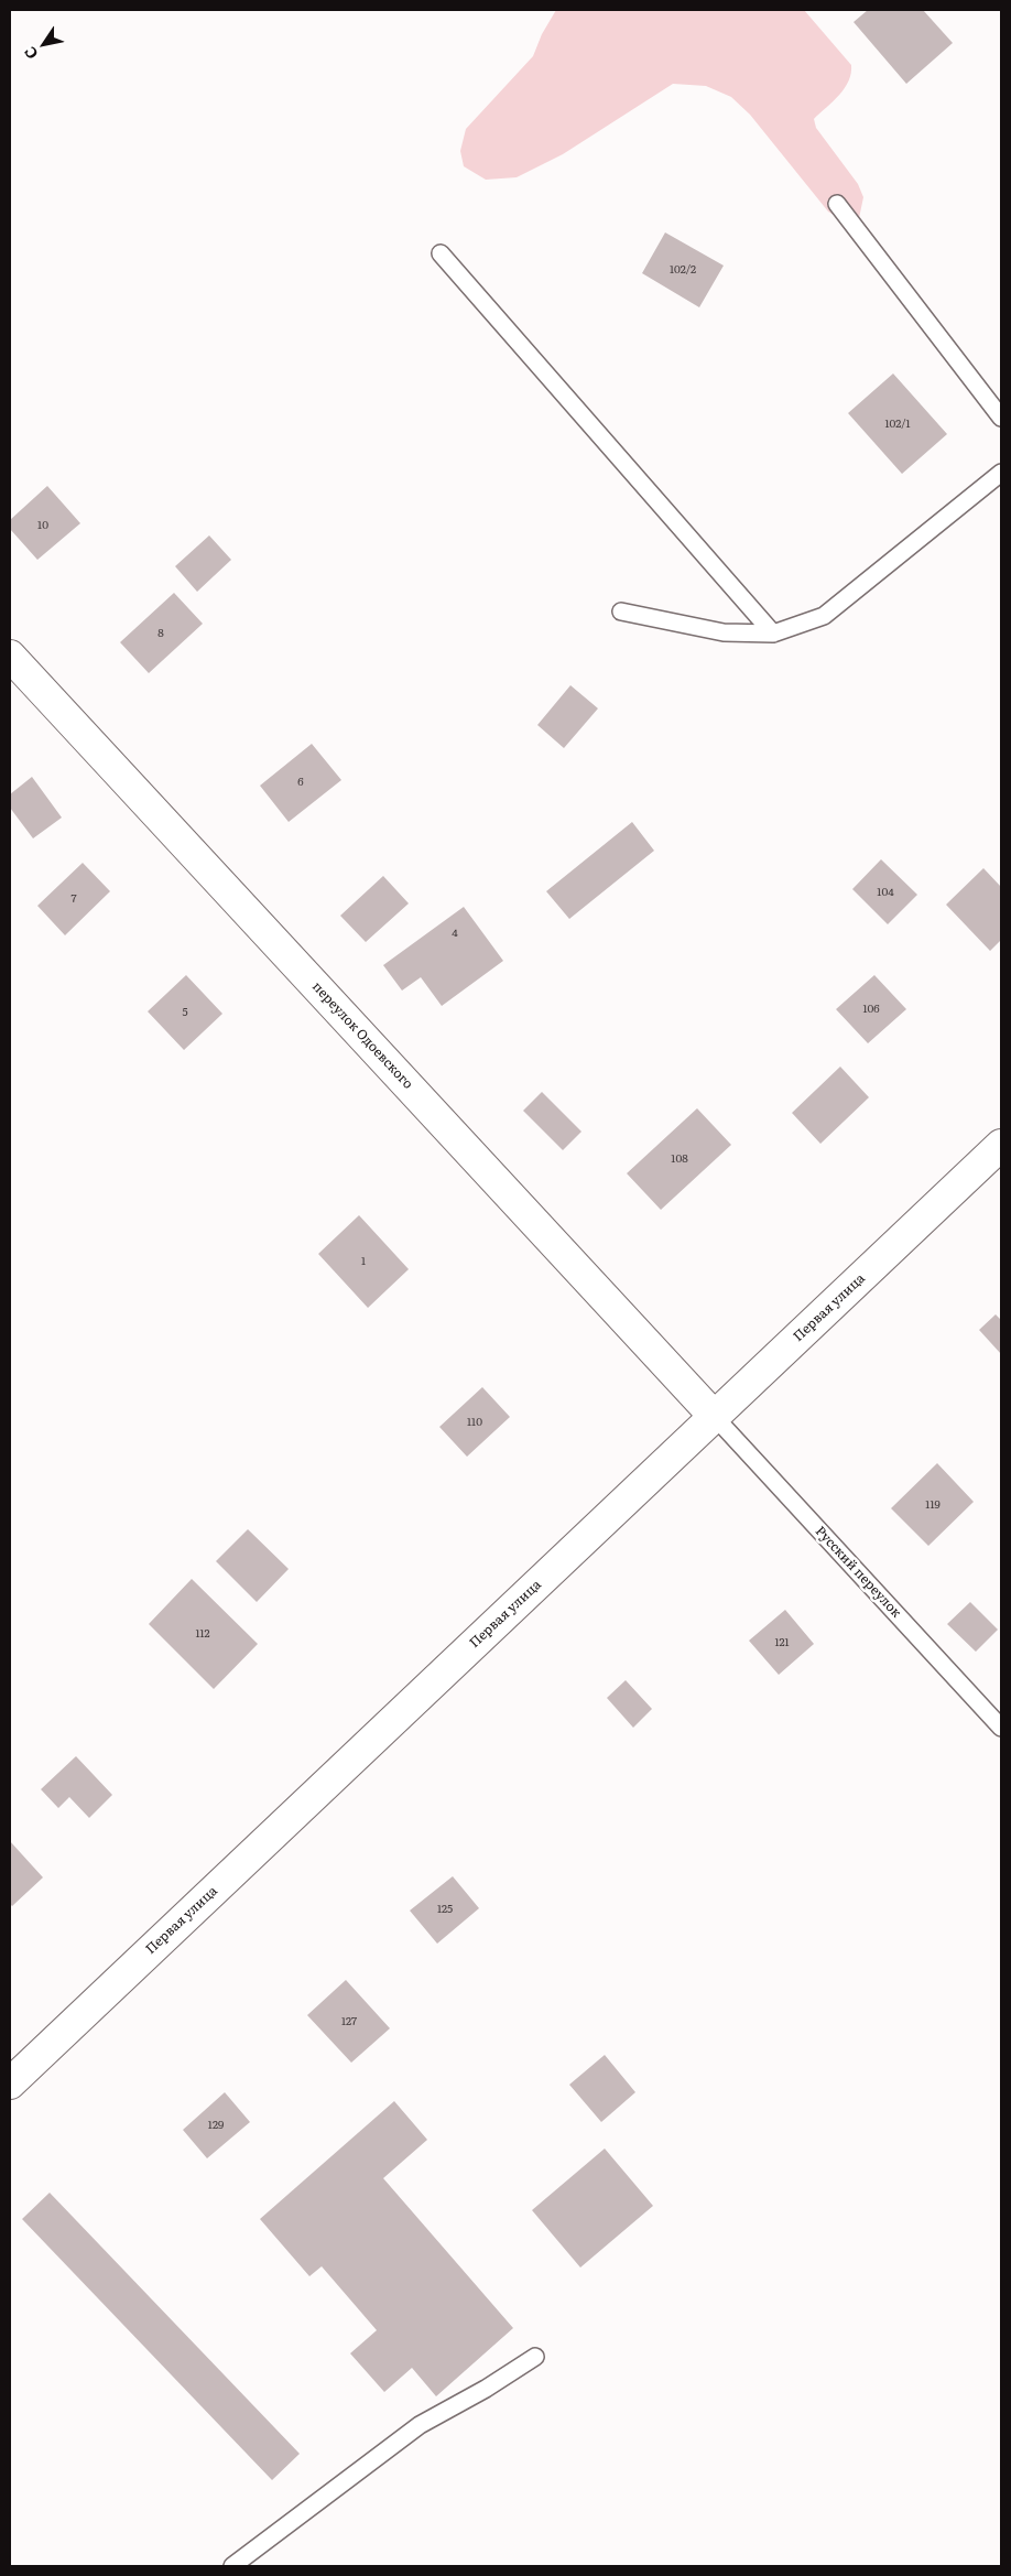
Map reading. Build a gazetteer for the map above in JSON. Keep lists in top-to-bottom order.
{
  "streets": {
    "street": ["переулок Одоевского", "Первая улица"],
    "lane": ["Русский переулок"]
  },
  "crossings": [
    ["переулок Одоевского", "Первая улица"],
    ["переулок Одоевского", "Русский переулок"],
    ["Первая улица", "Русский переулок"]
  ],
  "house_numbers": [
    "102/2",
    "102/1",
    "10",
    "8",
    "6",
    "104",
    "7",
    "4",
    "106",
    "5",
    "108",
    "1",
    "110",
    "119",
    "112",
    "121",
    "125",
    "127",
    "129"
  ],
  "north": "bottom left"
}
